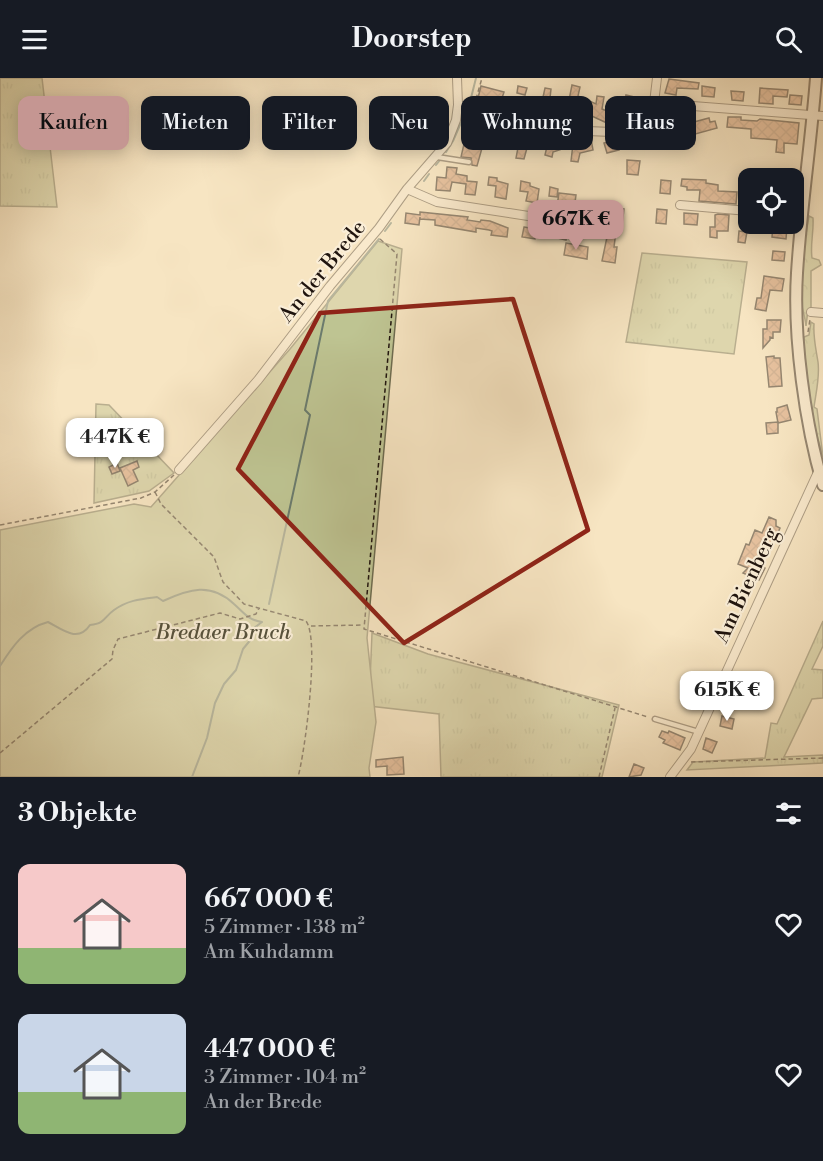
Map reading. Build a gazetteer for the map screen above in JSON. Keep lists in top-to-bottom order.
{
  "streets": {
    "street": ["An der Brede", "Am Bienberg"]
  },
  "parks": ["Bredaer Bruch"],
  "page": {
    "header": "Doorstep",
    "chip": [
      "Kaufen",
      "Mieten",
      "Filter",
      "Neu",
      "Wohnung",
      "Haus"
    ],
    "price": ["667K €", "447K €", "615K €"],
    "heading": "3 Objekte",
    "list": [
      {
        "name": "667 000 €",
        "note": "5 Zimmer · 138 m² · Am Kuhdamm"
      },
      {
        "name": "447 000 €",
        "note": "3 Zimmer · 104 m² · An der Brede"
      }
    ]
  }
}
